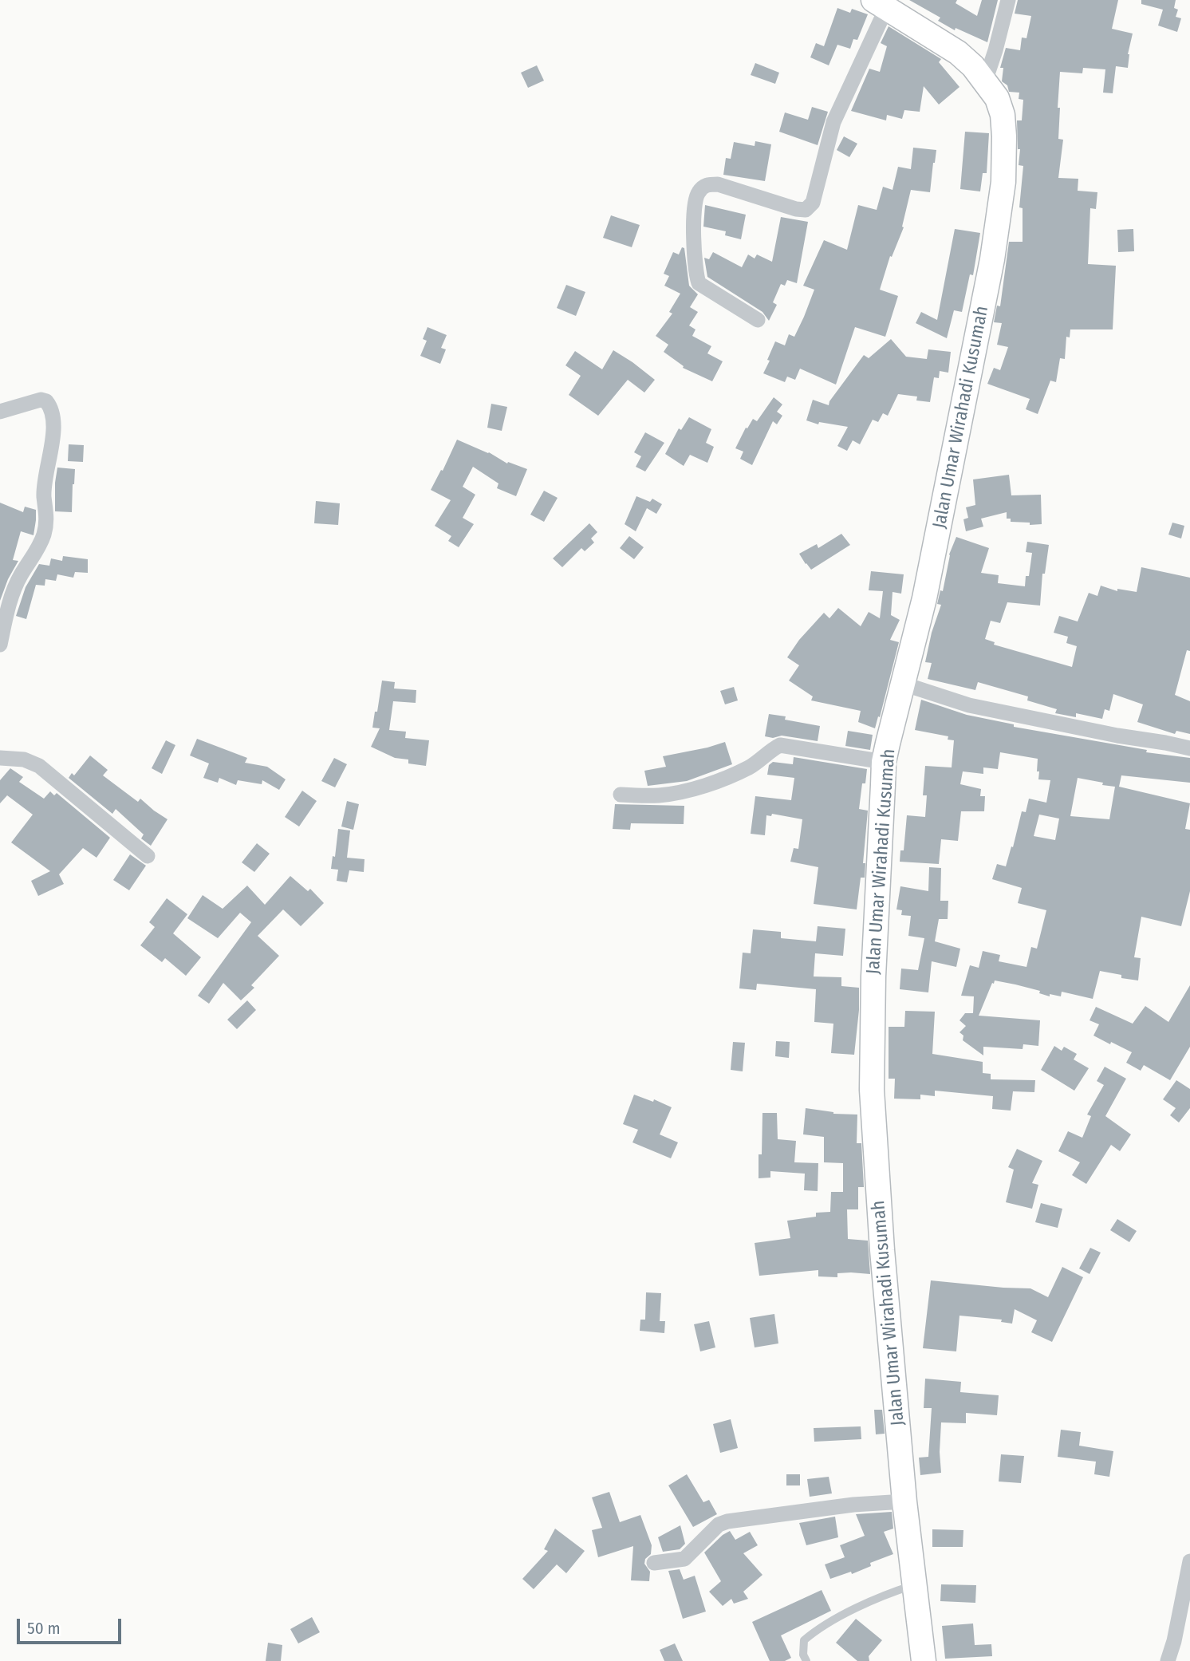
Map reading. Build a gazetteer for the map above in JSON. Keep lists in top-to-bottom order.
{
  "streets": {
    "main road": ["Jalan Umar Wirahadi Kusumah"]
  },
  "scale_bar": "50 m"
}
